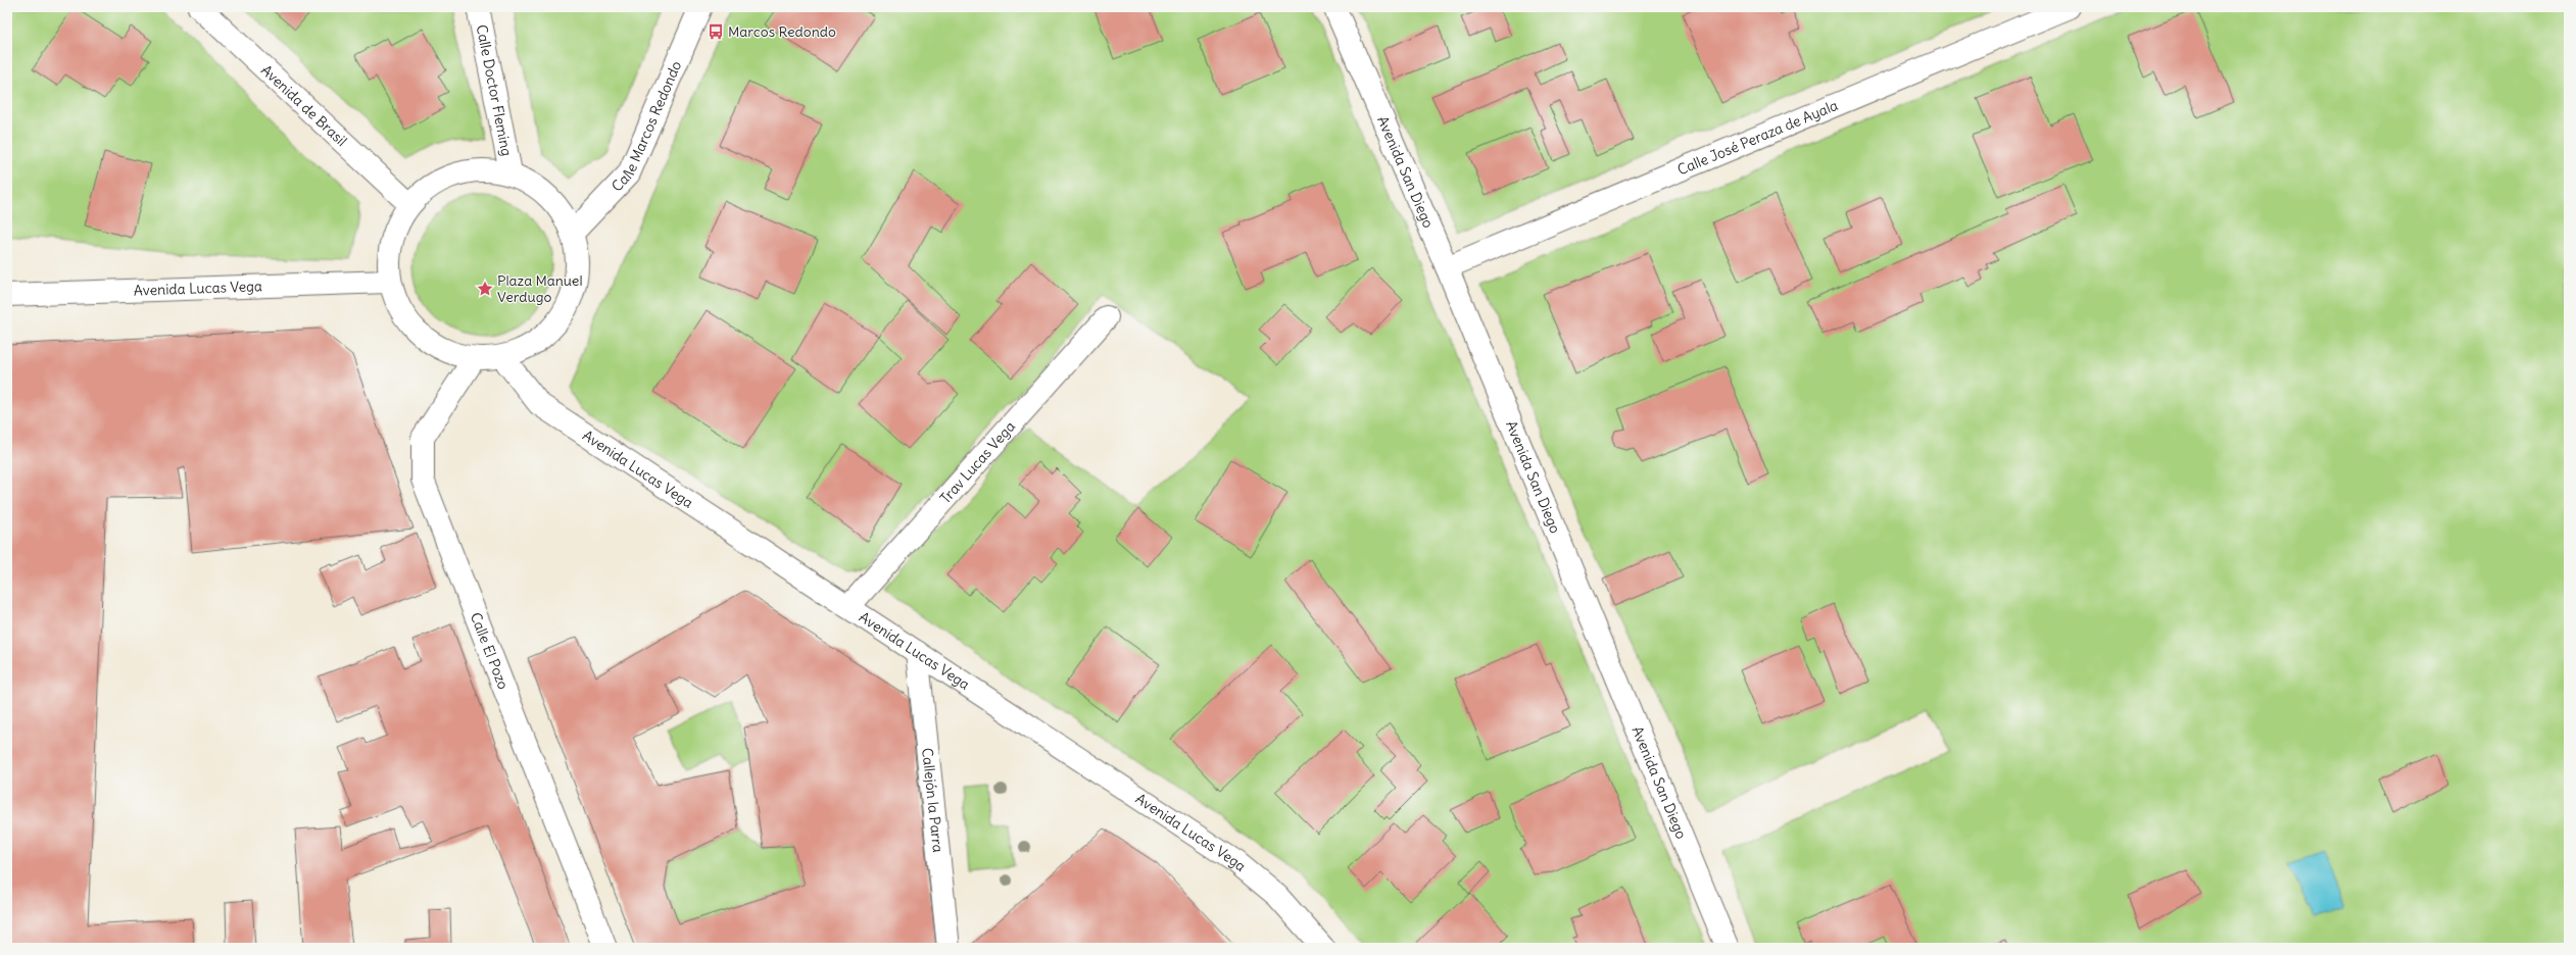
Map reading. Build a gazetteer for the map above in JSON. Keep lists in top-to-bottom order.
{
  "streets": {
    "street": [
      "Calle Doctor Fleming",
      "Avenida de Brasil",
      "Calle Marcos Redondo",
      "Calle José Peraza de Ayala",
      "Avenida San Diego",
      "Avenida Lucas Vega",
      "Trav Lucas Vega",
      "Calle El Pozo",
      "Callejón la Parra"
    ]
  },
  "crossings": [
    ["Calle José Peraza de Ayala", "Avenida San Diego"],
    ["Avenida Lucas Vega", "Trav Lucas Vega"],
    ["Avenida Lucas Vega", "Callejón la Parra"]
  ],
  "places": {
    "bus stop": ["Marcos Redondo"],
    "place": ["Plaza Manuel Verdugo"]
  }
}
